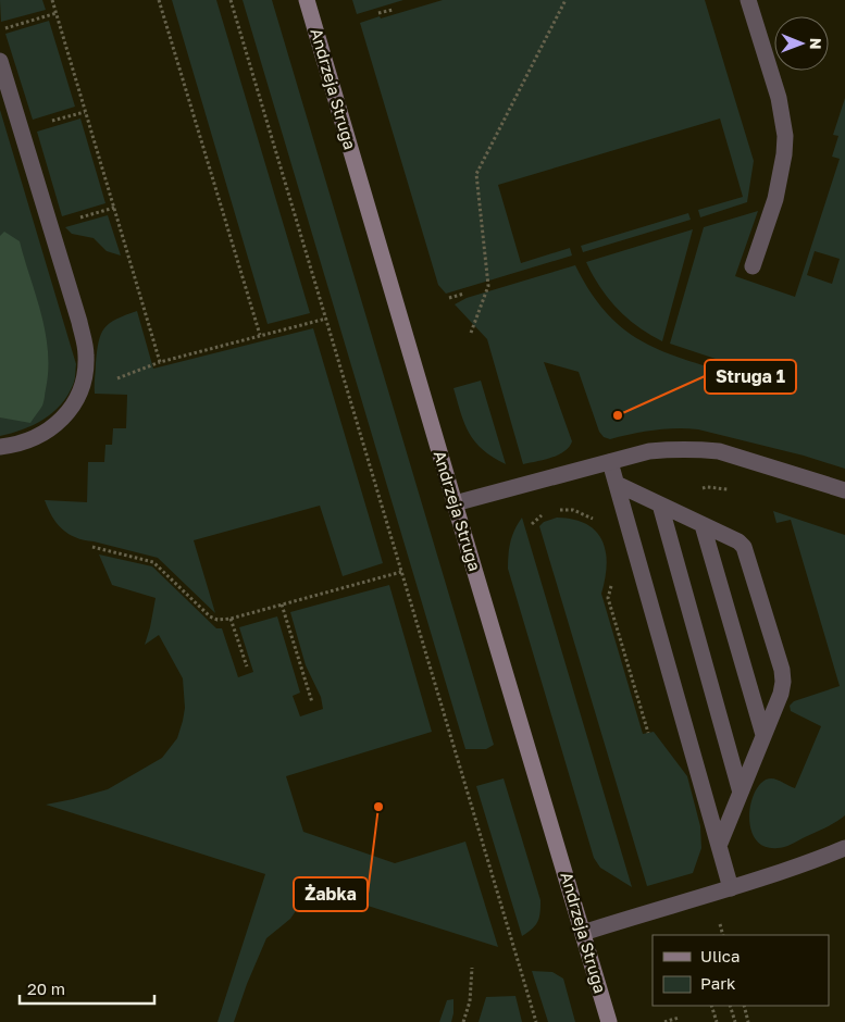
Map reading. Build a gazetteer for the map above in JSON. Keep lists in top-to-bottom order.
{
  "streets": {
    "street": ["Andrzeja Struga"]
  },
  "places": ["Struga 1", "Żabka"],
  "legend": ["Ulica", "Park"],
  "scale_bar": "20 m",
  "north": "right"
}
